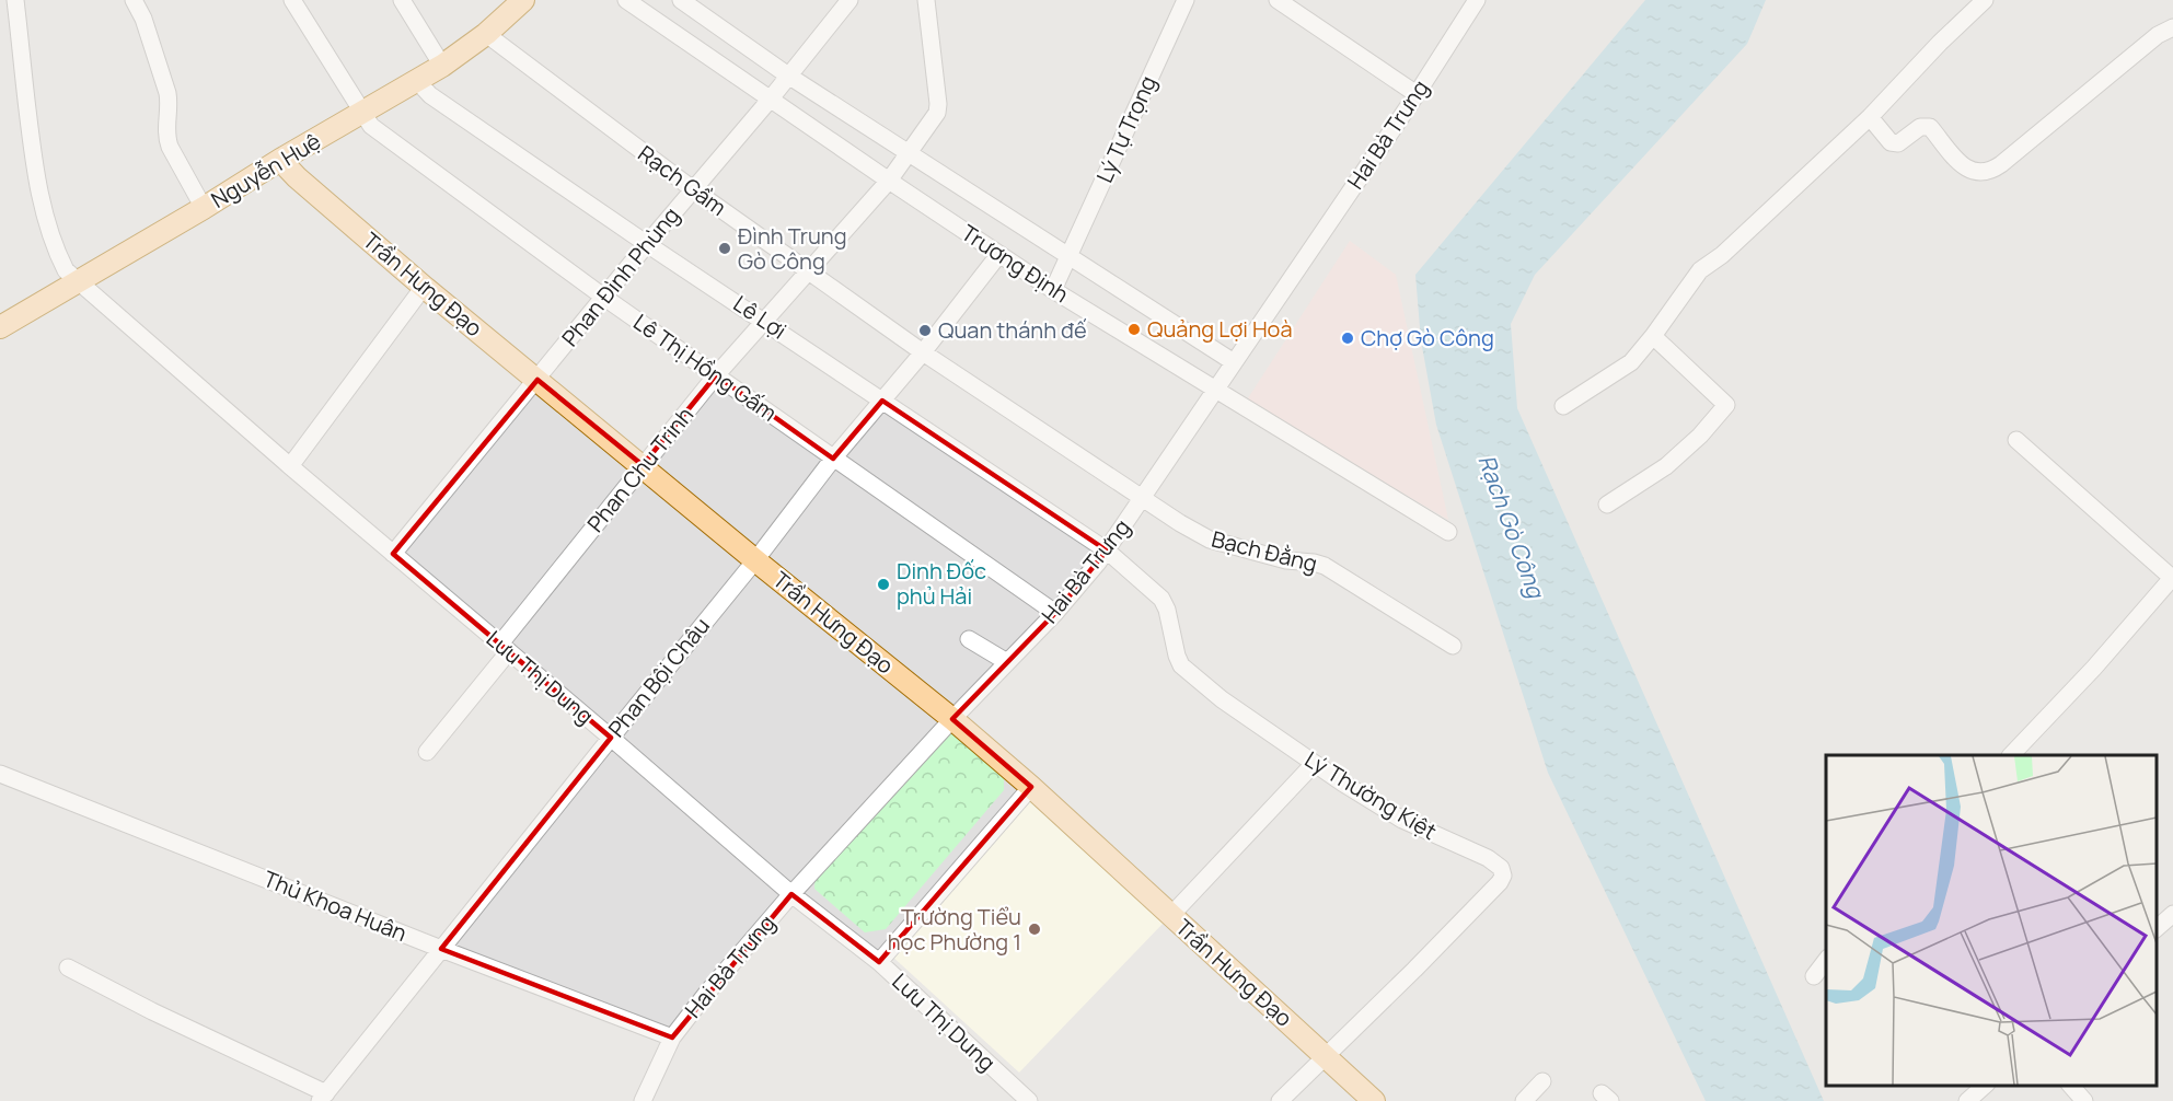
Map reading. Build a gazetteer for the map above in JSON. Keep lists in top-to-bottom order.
{
  "streets": {
    "main road": ["Nguyễn Huệ", "Trần Hưng Đạo"],
    "street": [
      "Lý Tự Trọng",
      "Hai Bà Trưng",
      "Rạch Gầm",
      "Trương Định",
      "Phan Đình Phùng",
      "Lê Lợi",
      "Lê Thị Hồng Gấm",
      "Phan Chu Trinh",
      "Bạch Đằng",
      "Lưu Thị Dung",
      "Phan Bội Châu",
      "Lý Thường Kiệt",
      "Thủ Khoa Huân"
    ]
  },
  "crossings": [
    ["Lý Tự Trọng", "Trương Định"],
    ["Hai Bà Trưng", "Rạch Gầm"],
    ["Hai Bà Trưng", "Trương Định"],
    ["Hai Bà Trưng", "Trần Hưng Đạo"],
    ["Hai Bà Trưng", "Lê Lợi"],
    ["Hai Bà Trưng", "Lê Thị Hồng Gấm"],
    ["Hai Bà Trưng", "Bạch Đằng"],
    ["Hai Bà Trưng", "Lưu Thị Dung"],
    ["Hai Bà Trưng", "Lý Thường Kiệt"],
    ["Hai Bà Trưng", "Thủ Khoa Huân"],
    ["Nguyễn Huệ", "Rạch Gầm"],
    ["Nguyễn Huệ", "Trần Hưng Đạo"],
    ["Nguyễn Huệ", "Lê Lợi"],
    ["Nguyễn Huệ", "Lê Thị Hồng Gấm"],
    ["Nguyễn Huệ", "Lưu Thị Dung"],
    ["Rạch Gầm", "Phan Đình Phùng"],
    ["Rạch Gầm", "Phan Chu Trinh"],
    ["Rạch Gầm", "Bạch Đằng"],
    ["Rạch Gầm", "Phan Bội Châu"],
    ["Trương Định", "Phan Đình Phùng"],
    ["Trương Định", "Phan Chu Trinh"],
    ["Trương Định", "Phan Bội Châu"],
    ["Phan Đình Phùng", "Trần Hưng Đạo"],
    ["Phan Đình Phùng", "Lê Lợi"],
    ["Phan Đình Phùng", "Lê Thị Hồng Gấm"],
    ["Phan Đình Phùng", "Lưu Thị Dung"],
    ["Trần Hưng Đạo", "Phan Chu Trinh"],
    ["Trần Hưng Đạo", "Phan Bội Châu"],
    ["Trần Hưng Đạo", "Lý Thường Kiệt"],
    ["Lê Lợi", "Phan Chu Trinh"],
    ["Lê Lợi", "Phan Bội Châu"],
    ["Lê Lợi", "Lý Thường Kiệt"],
    ["Lê Thị Hồng Gấm", "Phan Chu Trinh"],
    ["Lê Thị Hồng Gấm", "Phan Bội Châu"],
    ["Phan Chu Trinh", "Lưu Thị Dung"],
    ["Lưu Thị Dung", "Phan Bội Châu"],
    ["Phan Bội Châu", "Thủ Khoa Huân"]
  ],
  "water": ["Rạch Gò Công"],
  "places": [
    "Đình Trung Gò Công",
    "Quảng Lợi Hoà",
    "Quan thánh đế",
    "Chợ Gò Công",
    "Dinh Đốc phủ Hải",
    "Trường Tiểu học Phường 1"
  ]
}
